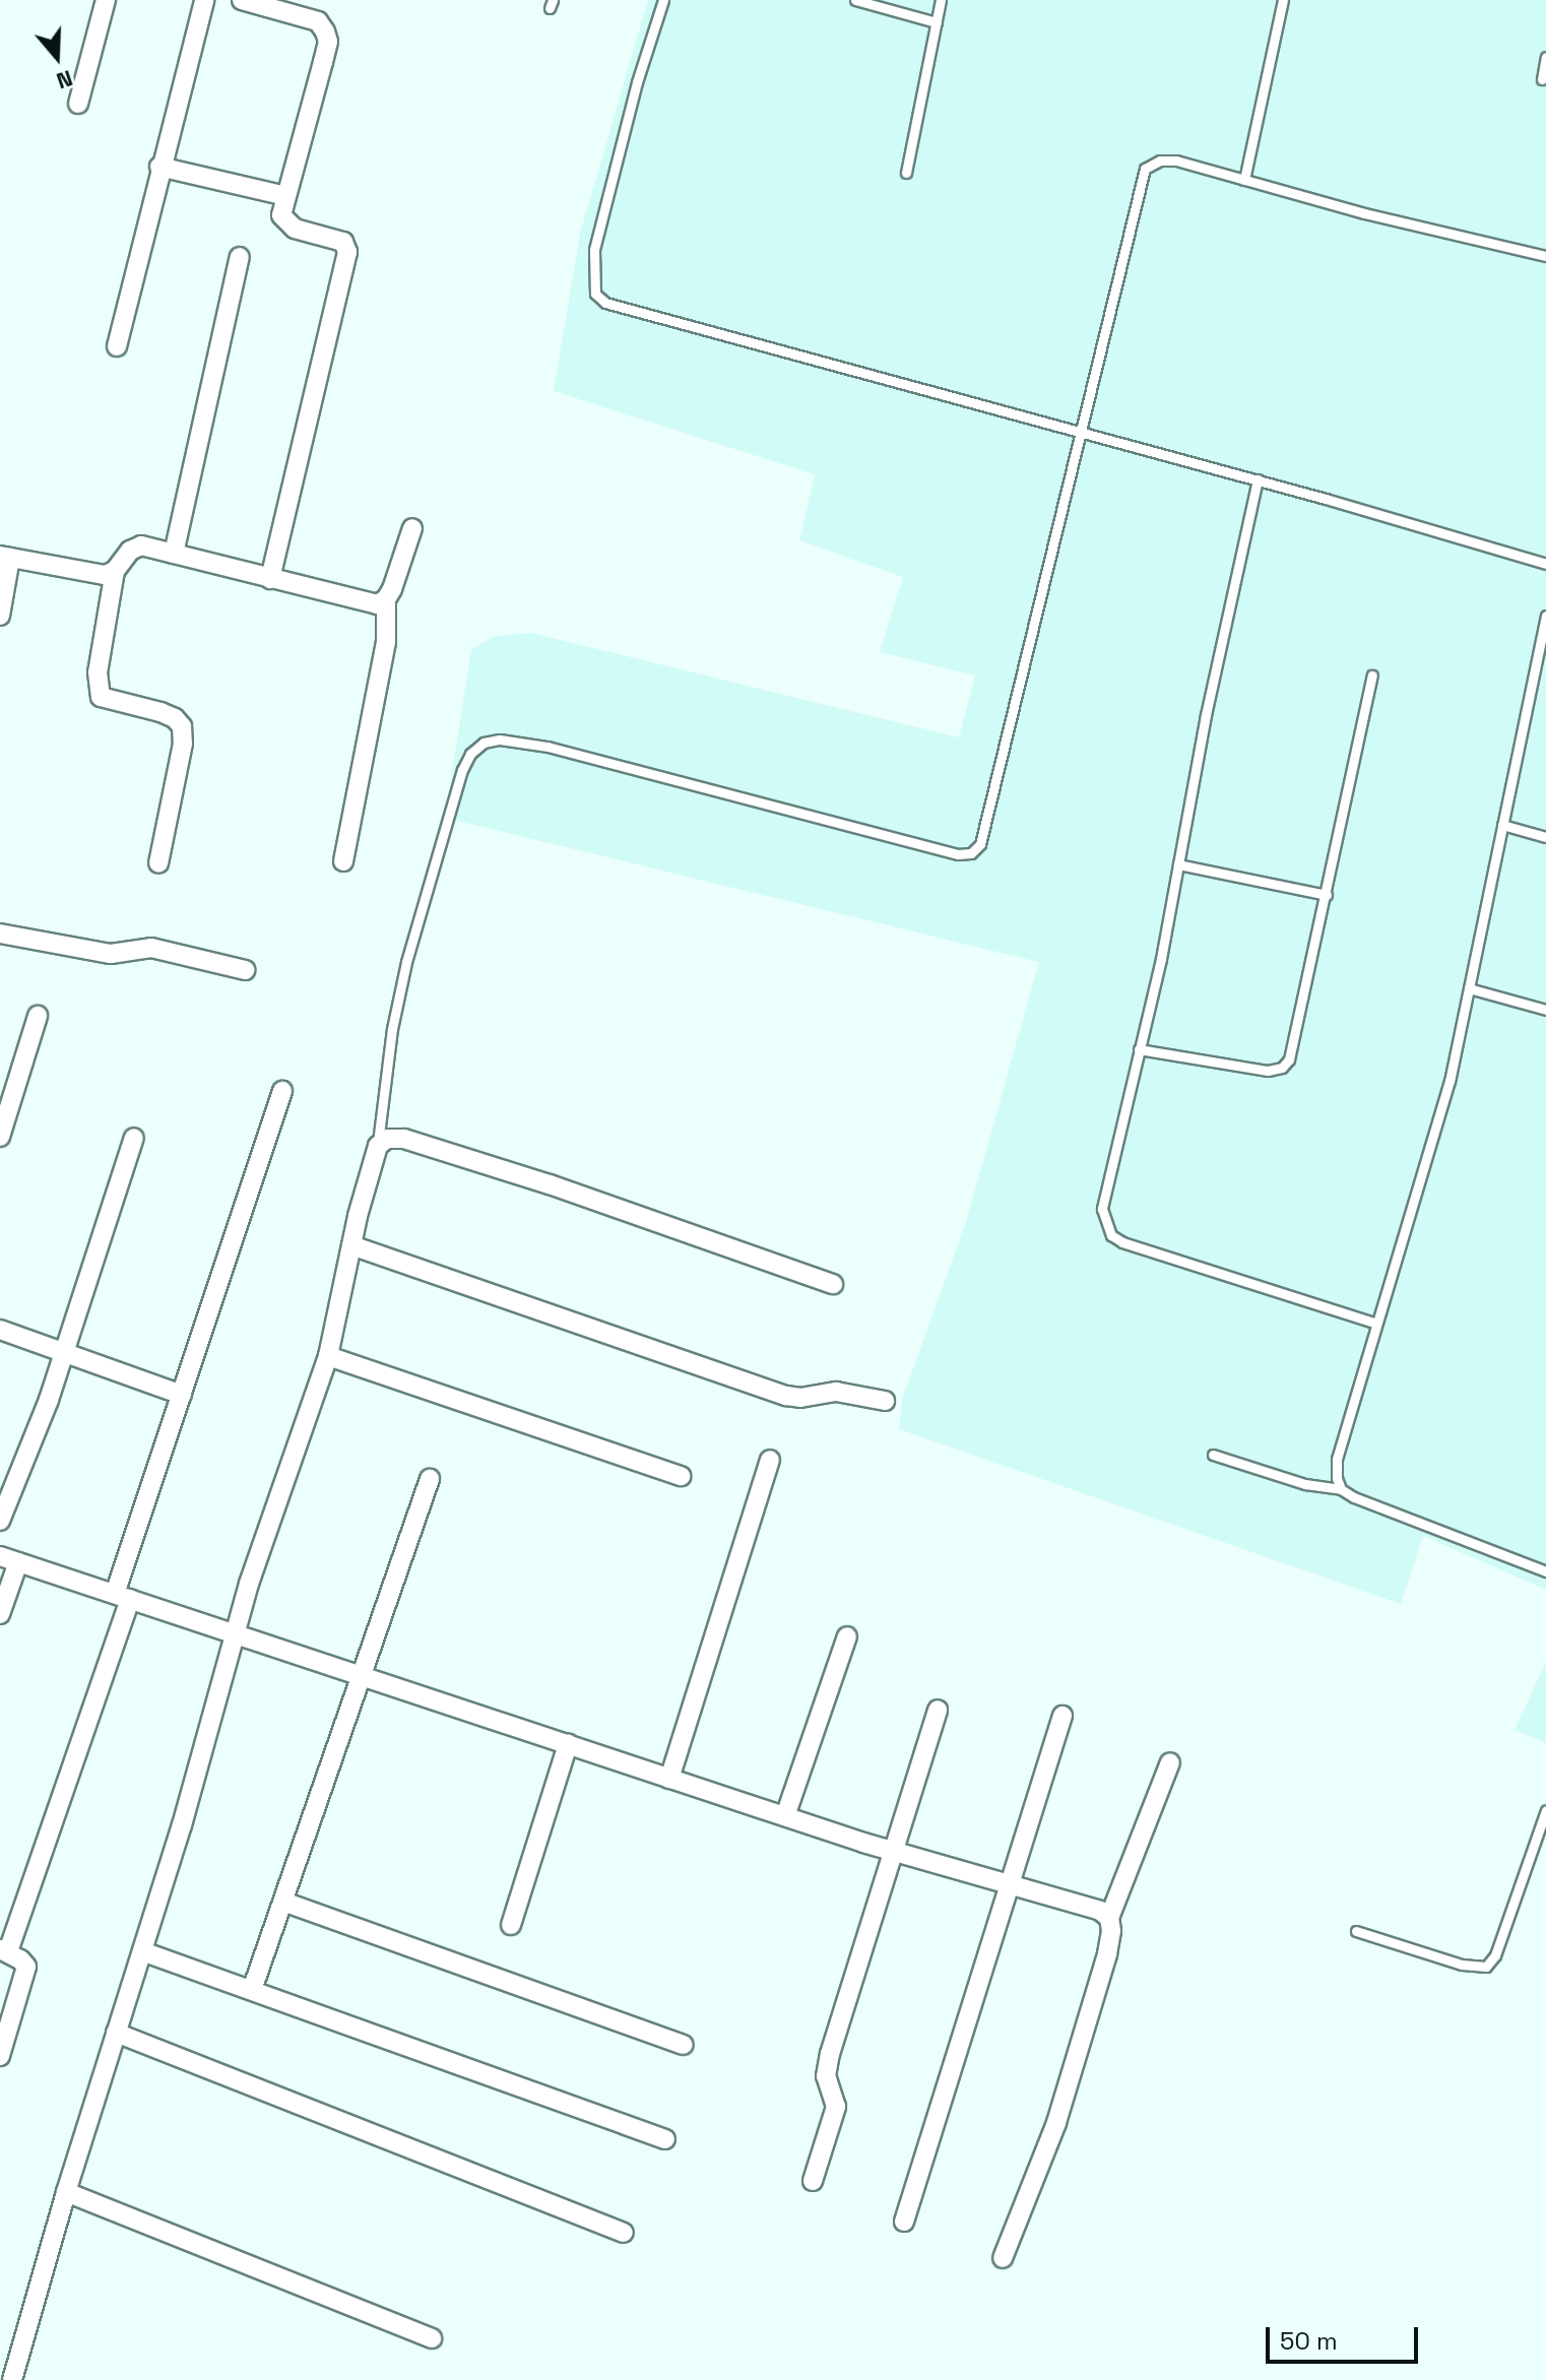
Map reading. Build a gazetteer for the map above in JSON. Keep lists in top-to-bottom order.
{
  "scale_bar": "50 m",
  "north": "bottom"
}
